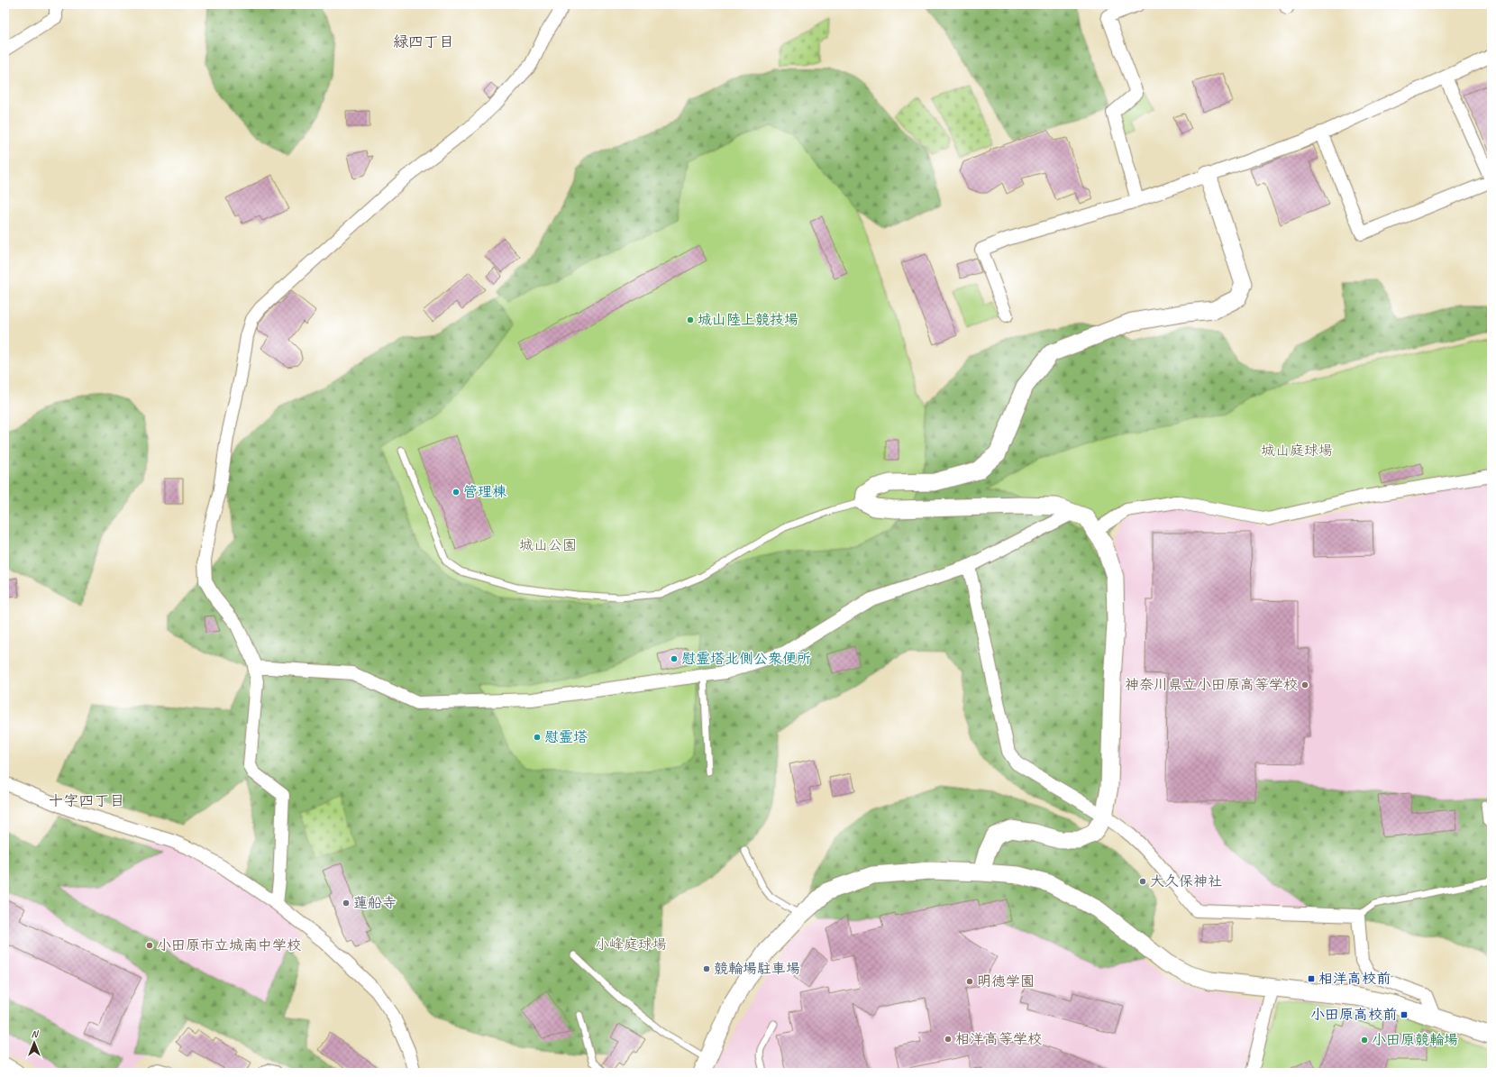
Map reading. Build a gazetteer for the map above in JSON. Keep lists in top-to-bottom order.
{
  "districts": ["緑四丁目", "十字四丁目"],
  "parks": ["城山庭球場", "城山公園", "小峰庭球場"],
  "places": {
    "other": [
      "城山陸上競技場",
      "管理棟",
      "慰霊塔北側公衆便所",
      "神奈川県立小田原高等学校",
      "慰霊塔",
      "大久保神社",
      "蓮船寺",
      "小田原市立城南中学校",
      "競輪場駐車場",
      "明徳学園",
      "相洋高等学校",
      "小田原競輪場"
    ],
    "transit": ["相洋高校前", "小田原高校前"]
  },
  "north": "top"
}
